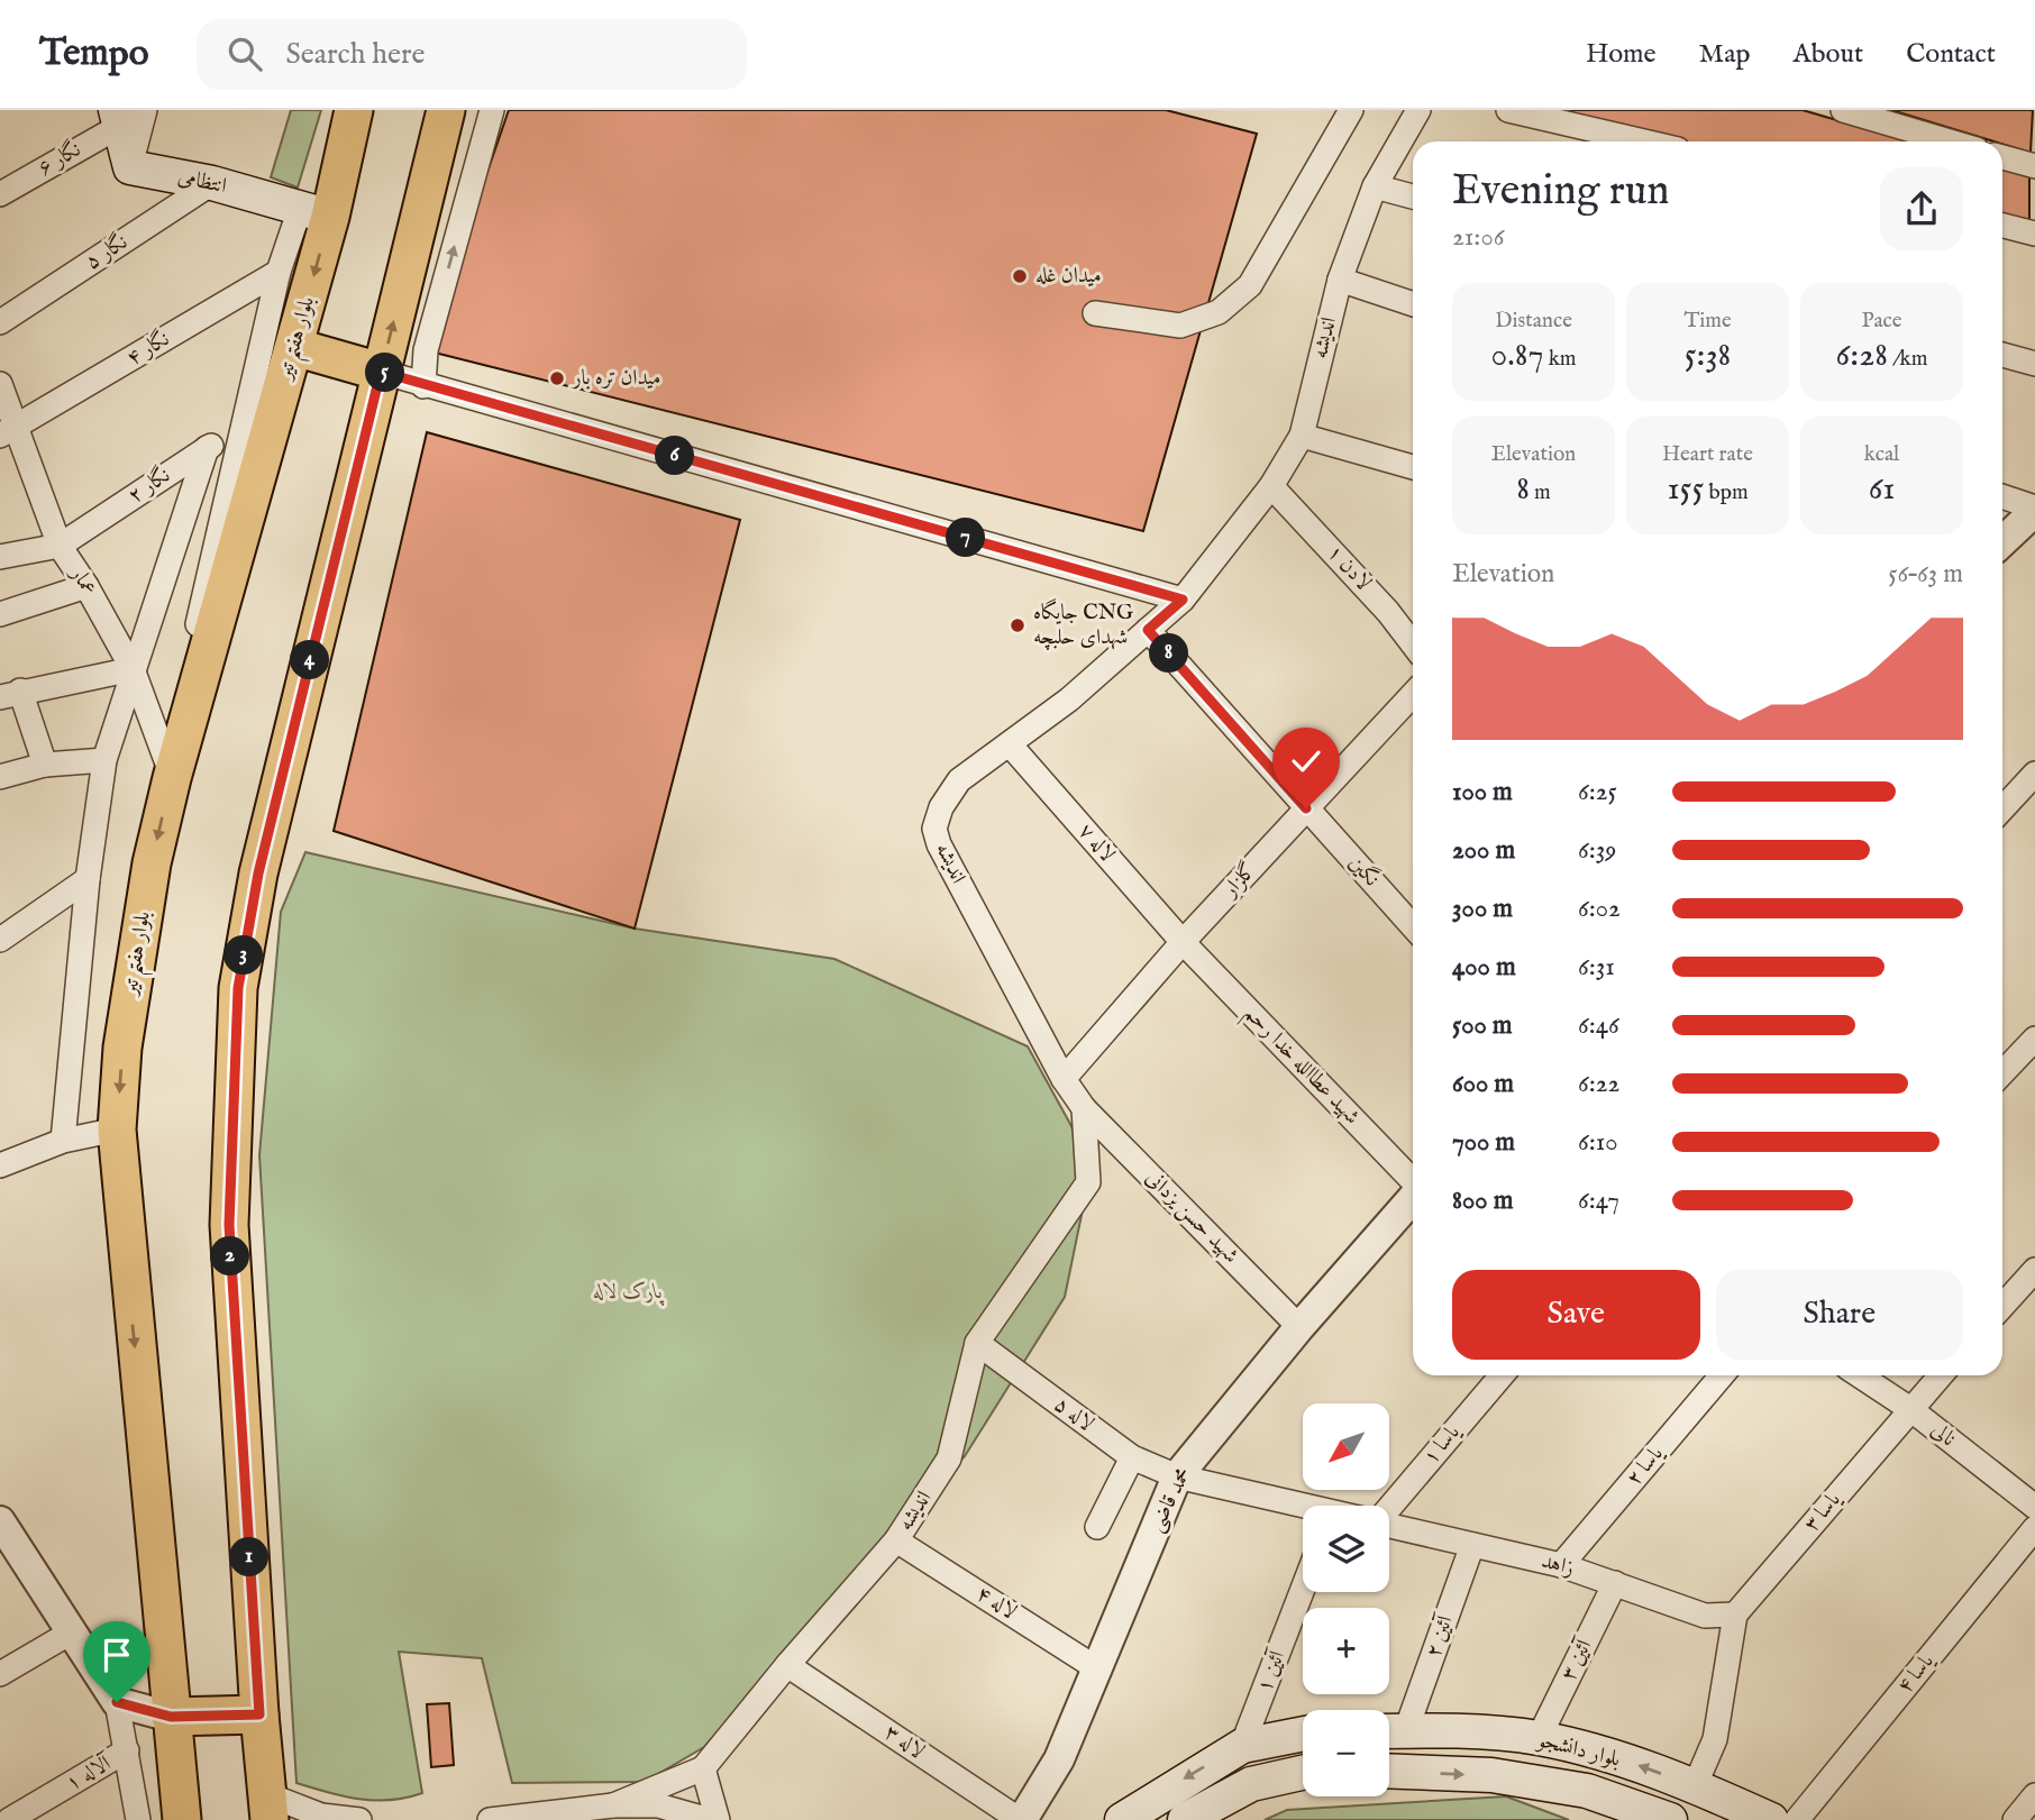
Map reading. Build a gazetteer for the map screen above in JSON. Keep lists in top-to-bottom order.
{
  "streets": {
    "main road": ["انتظامی", "بلوار هفتم تیر", "بلوار دانشجو"],
    "street": [
      "نگار ۶",
      "نگار ۵",
      "اندیشه",
      "نگار ۴",
      "نگار ۲",
      "لادن ۱",
      "عمار",
      "لاله ۷",
      "نگین",
      "گلزار",
      "شهید عطاالله خدا رحم",
      "شهید حسن یزدانی",
      "لاله ۵",
      "نالی",
      "یاسا ۱",
      "یاسا ۲",
      "محمد قاضی",
      "یاسا ۳",
      "زاهد",
      "لاله ۴",
      "آئین ۲",
      "آئین ۳",
      "آئین ۱",
      "یاسا ۴",
      "لاله ۳",
      "آلاله ۱"
    ]
  },
  "crossings": [
    ["نگار ۶", "انتظامی"],
    ["انتظامی", "نگار ۵"],
    ["انتظامی", "بلوار هفتم تیر"],
    ["بلوار هفتم تیر", "عمار"],
    ["اندیشه", "لادن ۱"],
    ["اندیشه", "لاله ۷"],
    ["اندیشه", "نگین"],
    ["اندیشه", "گلزار"],
    ["اندیشه", "شهید حسن یزدانی"],
    ["اندیشه", "لاله ۵"],
    ["اندیشه", "لاله ۴"],
    ["اندیشه", "لاله ۳"],
    ["نگار ۴", "عمار"],
    ["نگار ۲", "عمار"],
    ["لاله ۷", "گلزار"],
    ["لاله ۷", "شهید عطاالله خدا رحم"],
    ["نگین", "گلزار"],
    ["گلزار", "شهید عطاالله خدا رحم"],
    ["شهید حسن یزدانی", "محمد قاضی"],
    ["لاله ۵", "محمد قاضی"],
    ["لاله ۵", "زاهد"],
    ["نالی", "یاسا ۳"],
    ["یاسا ۲", "زاهد"],
    ["محمد قاضی", "زاهد"],
    ["محمد قاضی", "لاله ۴"],
    ["محمد قاضی", "لاله ۳"],
    ["یاسا ۳", "زاهد"],
    ["زاهد", "آئین ۲"],
    ["زاهد", "آئین ۳"],
    ["آئین ۲", "بلوار دانشجو"],
    ["آئین ۳", "بلوار دانشجو"]
  ],
  "parks": ["پارک لاله"],
  "places": ["میدان غله", "میدان تره بار", "جایگاه CNG شهدای حلبچه"],
  "north": "bottom left",
  "page": {
    "header": "Tempo",
    "search": "Search here",
    "nav": [
      "Home",
      "Map",
      "About",
      "Contact"
    ],
    "heading": ["Evening run", "21:06"],
    "stats": [
      ["Distance", "0.87 km"],
      ["Time", "5:38"],
      ["Pace", "6:28 /km"],
      ["Elevation", "8 m"],
      ["Heart rate", "155 bpm"],
      ["kcal", "61"]
    ],
    "pins": [
      "5",
      "6",
      "7",
      "8",
      "4",
      "3",
      "2",
      "1"
    ],
    "chart": ["Elevation", "56–63 m"],
    "list": [
      {
        "name": "100 m",
        "note": "6:25"
      },
      {
        "name": "200 m",
        "note": "6:39"
      },
      {
        "name": "300 m",
        "note": "6:02"
      },
      {
        "name": "400 m",
        "note": "6:31"
      },
      {
        "name": "500 m",
        "note": "6:46"
      },
      {
        "name": "600 m",
        "note": "6:22"
      },
      {
        "name": "700 m",
        "note": "6:10"
      },
      {
        "name": "800 m",
        "note": "6:47"
      }
    ],
    "buttons": ["Save", "Share"],
    "map_buttons": ["+", "−"]
  }
}
